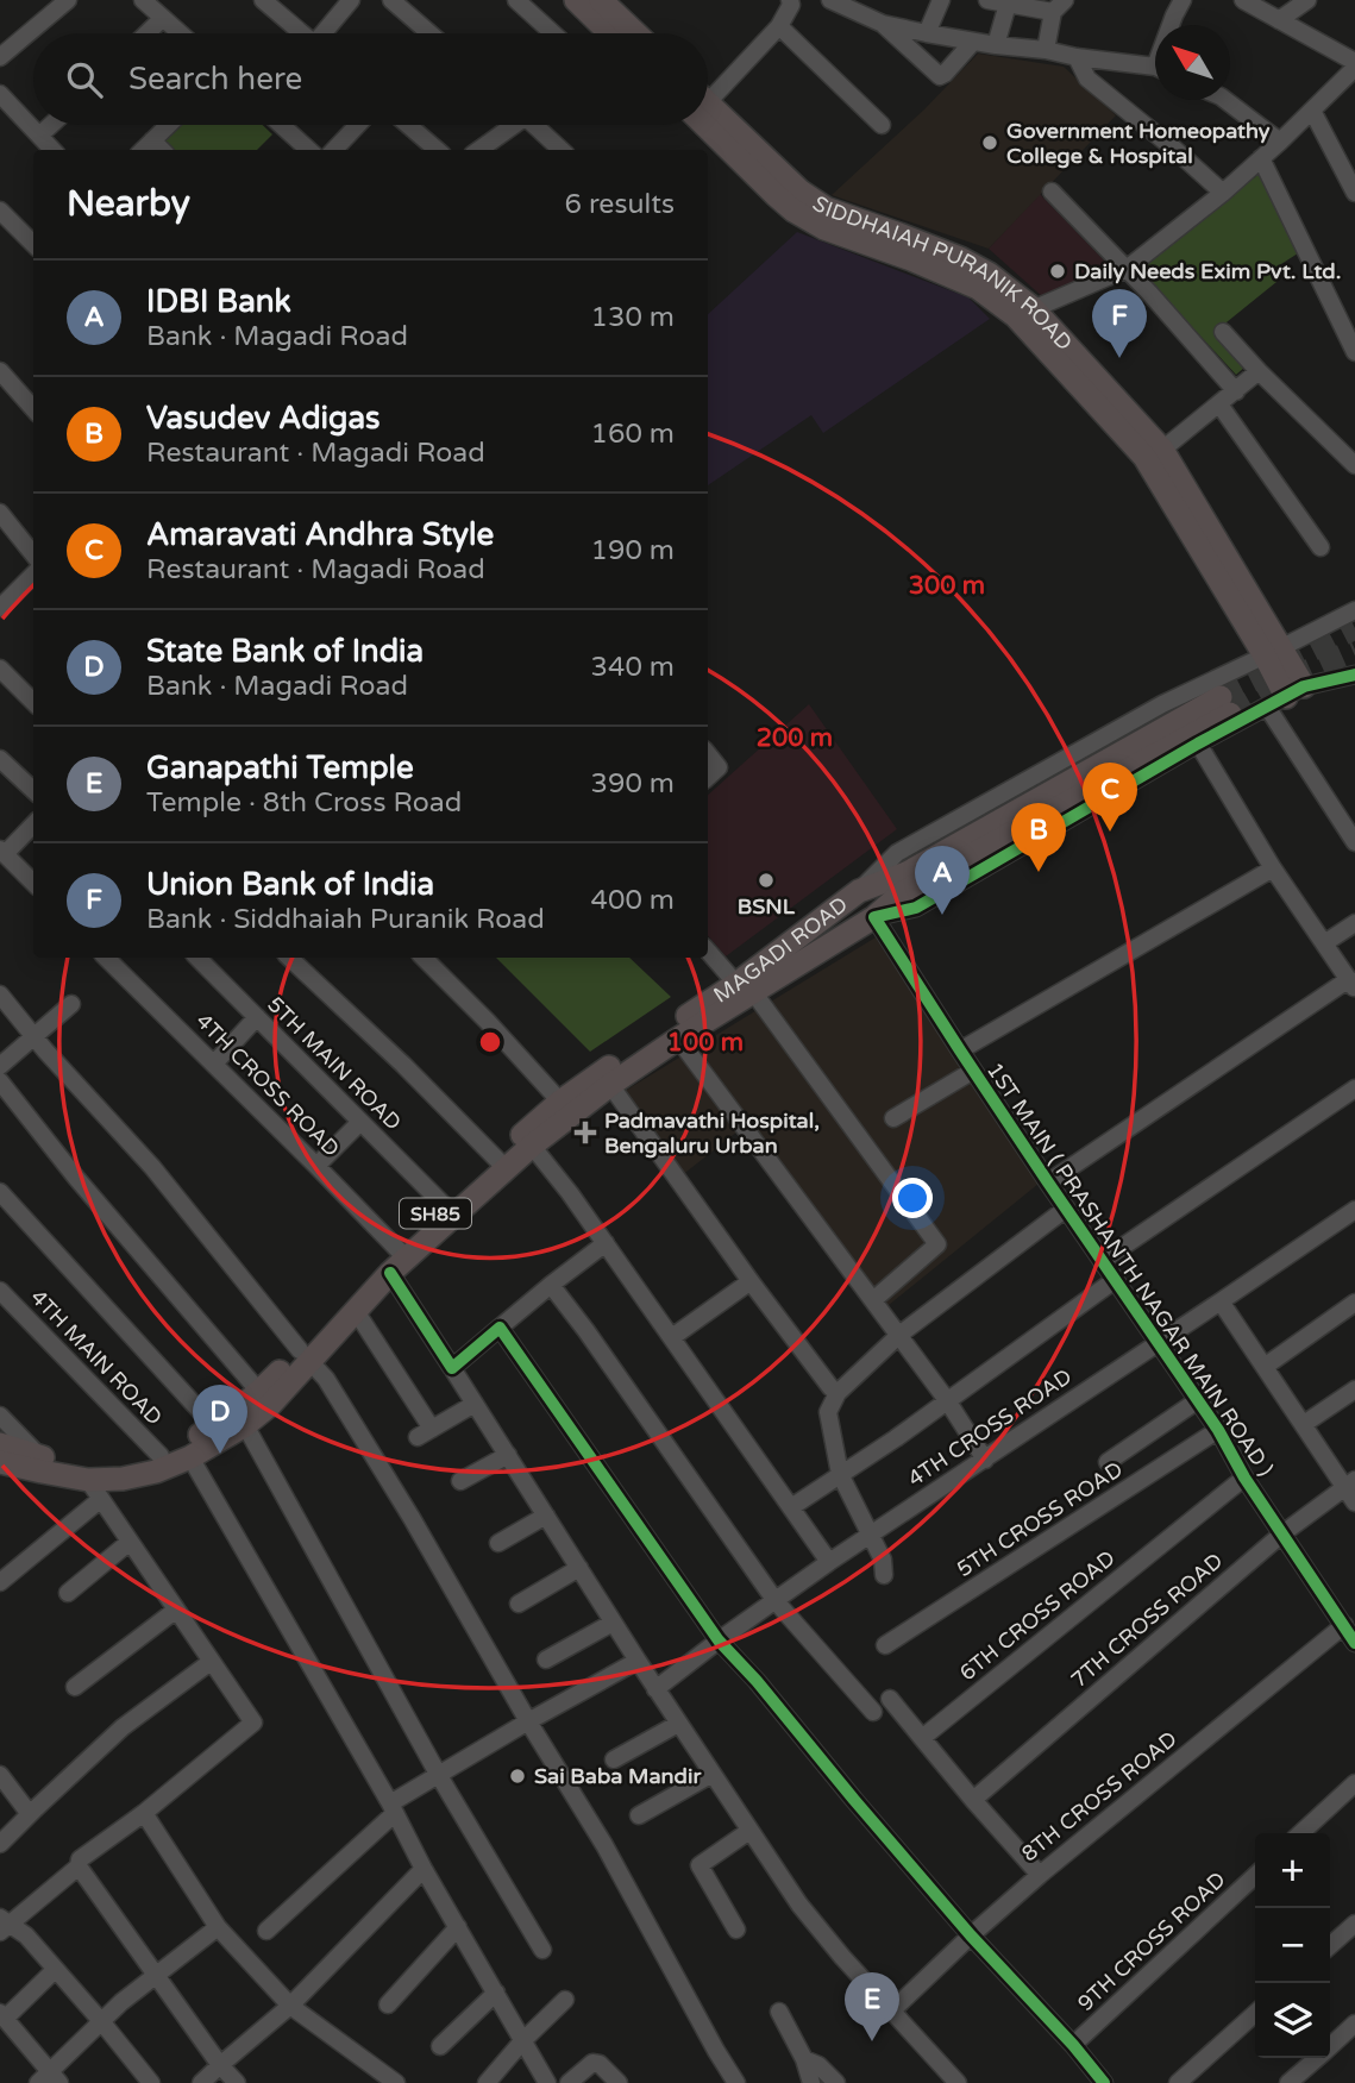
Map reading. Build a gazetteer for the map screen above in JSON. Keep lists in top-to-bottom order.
{
  "streets": {
    "main road": ["SIDDHAIAH PURANIK ROAD", "MAGADI ROAD", "SH85"],
    "street": [
      "5TH MAIN ROAD",
      "4TH CROSS ROAD",
      "1ST MAIN ( PRASHANTH NAGAR MAIN ROAD )",
      "4TH MAIN ROAD",
      "5TH CROSS ROAD",
      "6TH CROSS ROAD",
      "7TH CROSS ROAD",
      "8TH CROSS ROAD",
      "9TH CROSS ROAD"
    ]
  },
  "crossings": [
    ["SIDDHAIAH PURANIK ROAD", "MAGADI ROAD"],
    ["MAGADI ROAD", "5TH MAIN ROAD"],
    ["MAGADI ROAD", "4TH CROSS ROAD"],
    ["MAGADI ROAD", "SH85"],
    ["MAGADI ROAD", "1ST MAIN ( PRASHANTH NAGAR MAIN ROAD )"],
    ["MAGADI ROAD", "4TH MAIN ROAD"],
    ["4TH CROSS ROAD", "1ST MAIN ( PRASHANTH NAGAR MAIN ROAD )"],
    ["SH85", "1ST MAIN ( PRASHANTH NAGAR MAIN ROAD )"],
    ["1ST MAIN ( PRASHANTH NAGAR MAIN ROAD )", "5TH CROSS ROAD"],
    ["1ST MAIN ( PRASHANTH NAGAR MAIN ROAD )", "6TH CROSS ROAD"],
    ["1ST MAIN ( PRASHANTH NAGAR MAIN ROAD )", "7TH CROSS ROAD"],
    ["1ST MAIN ( PRASHANTH NAGAR MAIN ROAD )", "8TH CROSS ROAD"]
  ],
  "places": {
    "other": [
      "Government Homeopathy College & Hospital",
      "Daily Needs Exim Pvt. Ltd.",
      "BSNL",
      "Sai Baba Mandir"
    ],
    "health": ["Padmavathi Hospital, Bengaluru Urban"]
  },
  "north": "top left",
  "page": {
    "search": "Search here",
    "heading": ["Nearby", "6 results"],
    "list": [
      {
        "mark": "A",
        "name": "IDBI Bank",
        "note": "Bank · Magadi Road",
        "value": "130 m"
      },
      {
        "mark": "B",
        "name": "Vasudev Adigas",
        "note": "Restaurant · Magadi Road",
        "value": "160 m"
      },
      {
        "mark": "C",
        "name": "Amaravati Andhra Style",
        "note": "Restaurant · Magadi Road",
        "value": "190 m"
      },
      {
        "mark": "D",
        "name": "State Bank of India",
        "note": "Bank · Magadi Road",
        "value": "340 m"
      },
      {
        "mark": "E",
        "name": "Ganapathi Temple",
        "note": "Temple · 8th Cross Road",
        "value": "390 m"
      },
      {
        "mark": "F",
        "name": "Union Bank of India",
        "note": "Bank · Siddhaiah Puranik Road",
        "value": "400 m"
      }
    ],
    "pins": [
      "F",
      "C",
      "B",
      "A",
      "D",
      "E"
    ],
    "map_buttons": ["+", "−"]
  },
  "rings": ["300 m", "200 m", "100 m"]
}
